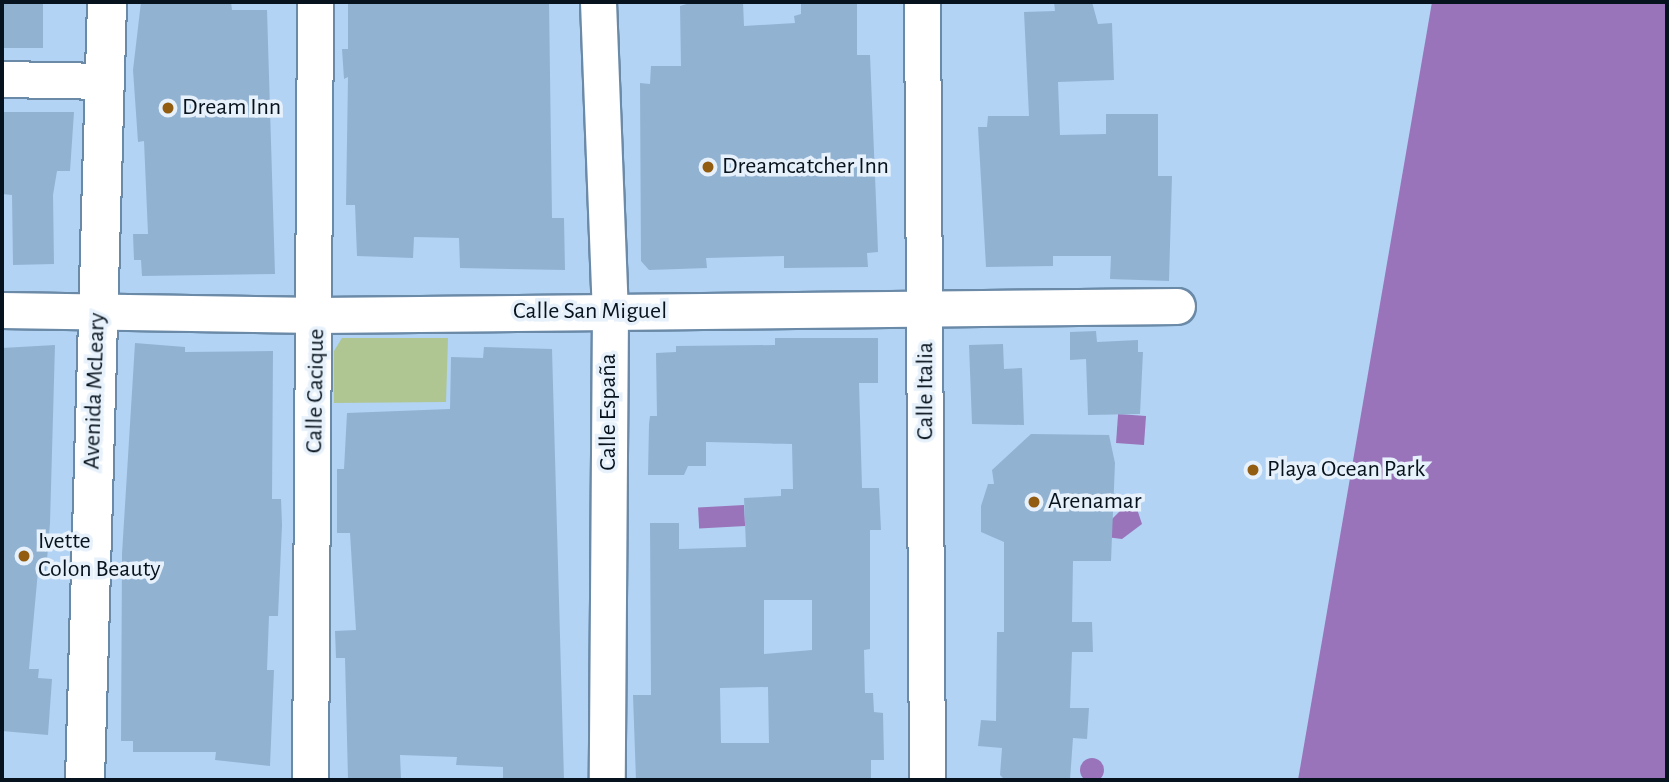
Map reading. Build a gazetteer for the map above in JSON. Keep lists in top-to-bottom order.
{
  "streets": {
    "street": [
      "Calle San Miguel",
      "Avenida McLeary",
      "Calle Cacique",
      "Calle Italia",
      "Calle España"
    ]
  },
  "crossings": [
    ["Calle San Miguel", "Avenida McLeary"],
    ["Calle San Miguel", "Calle Cacique"],
    ["Calle San Miguel", "Calle Italia"],
    ["Calle San Miguel", "Calle España"]
  ],
  "places": [
    "Dream Inn",
    "Dreamcatcher Inn",
    "Playa Ocean Park",
    "Arenamar",
    "Ivette Colon Beauty"
  ]
}
